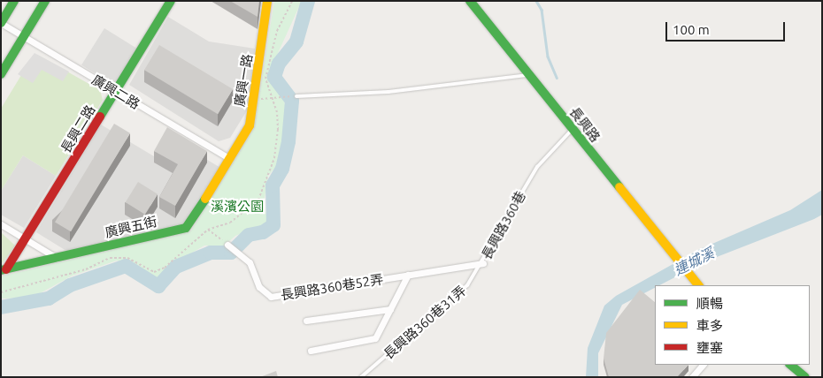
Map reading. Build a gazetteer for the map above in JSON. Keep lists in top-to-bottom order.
{
  "streets": {
    "street": [
      "廣興一路",
      "廣興二路",
      "長興路",
      "長興二路",
      "長興路360巷",
      "廣興五街",
      "長興路360巷52弄"
    ],
    "lane": ["長興路360巷31弄"]
  },
  "crossings": [
    ["廣興一路", "廣興二路"],
    ["廣興一路", "廣興五街"],
    ["廣興二路", "長興二路"],
    ["廣興二路", "廣興五街"],
    ["長興路", "長興路360巷"],
    ["長興二路", "廣興五街"],
    ["長興路360巷", "長興路360巷52弄"],
    ["長興路360巷", "長興路360巷31弄"]
  ],
  "water": ["連城溪"],
  "parks": ["溪濱公園"],
  "legend": ["順暢", "車多", "壅塞"],
  "scale_bar": "100 m"
}
